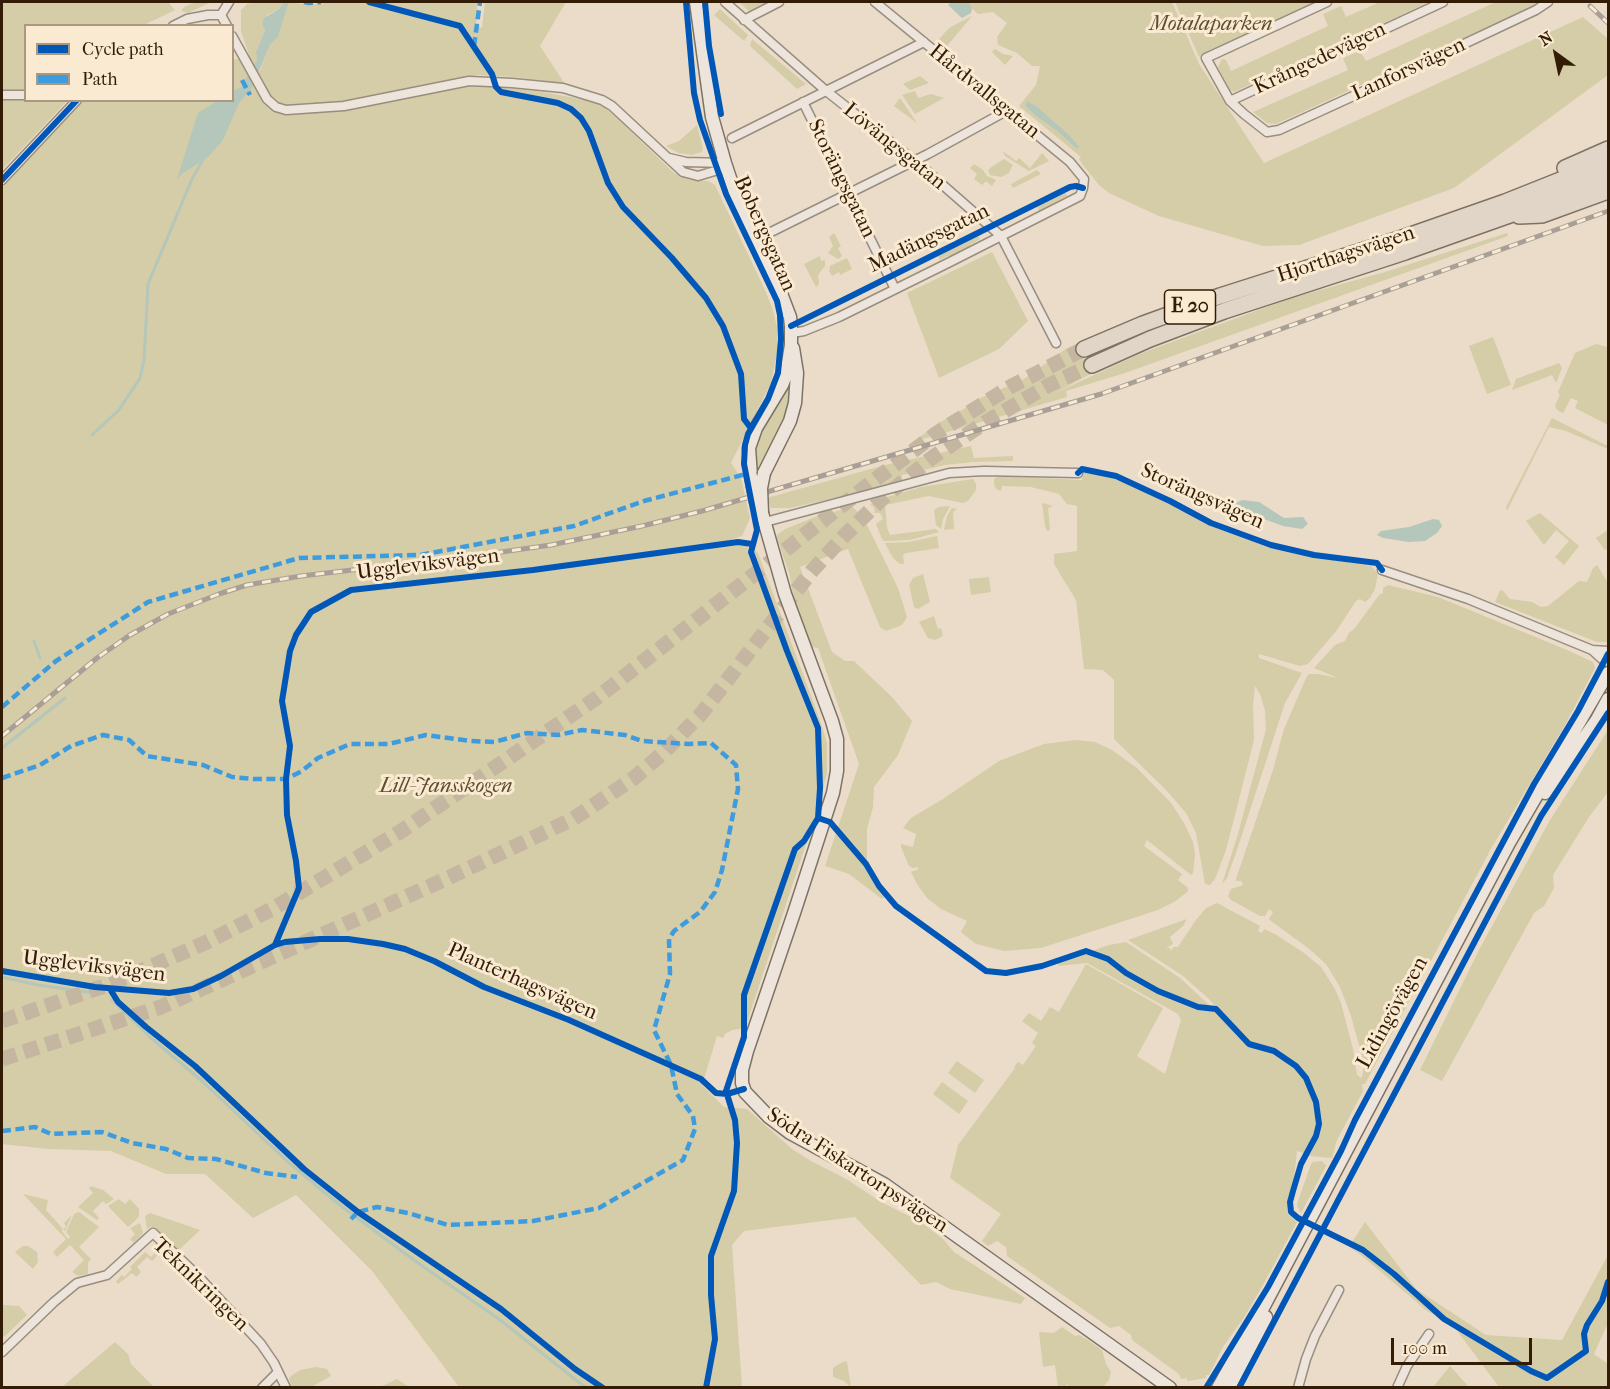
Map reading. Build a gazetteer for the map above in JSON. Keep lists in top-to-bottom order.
{
  "streets": {
    "highway": ["Hjorthagsvägen", "E 20"],
    "street": [
      "Krångedevägen",
      "Lanforsvägen",
      "Hårdvallsgatan",
      "Lövängsgatan",
      "Storängsgatan",
      "Bobergsgatan",
      "Madängsgatan",
      "Lidingövägen",
      "Södra Fiskartorpsvägen",
      "Teknikringen"
    ],
    "cycle path": ["Storängsvägen", "Uggleviksvägen"]
  },
  "crossings": [
    ["Krångedevägen", "Lanforsvägen"],
    ["Hårdvallsgatan", "Madängsgatan"],
    ["Lövängsgatan", "Madängsgatan"],
    ["Storängsgatan", "Madängsgatan"],
    ["Bobergsgatan", "Madängsgatan"],
    ["Bobergsgatan", "Södra Fiskartorpsvägen"]
  ],
  "parks": ["Motalaparken", "Lill-Jansskogen"],
  "legend": ["Cycle path", "Path"],
  "scale_bar": "100 m",
  "north": "top left"
}
